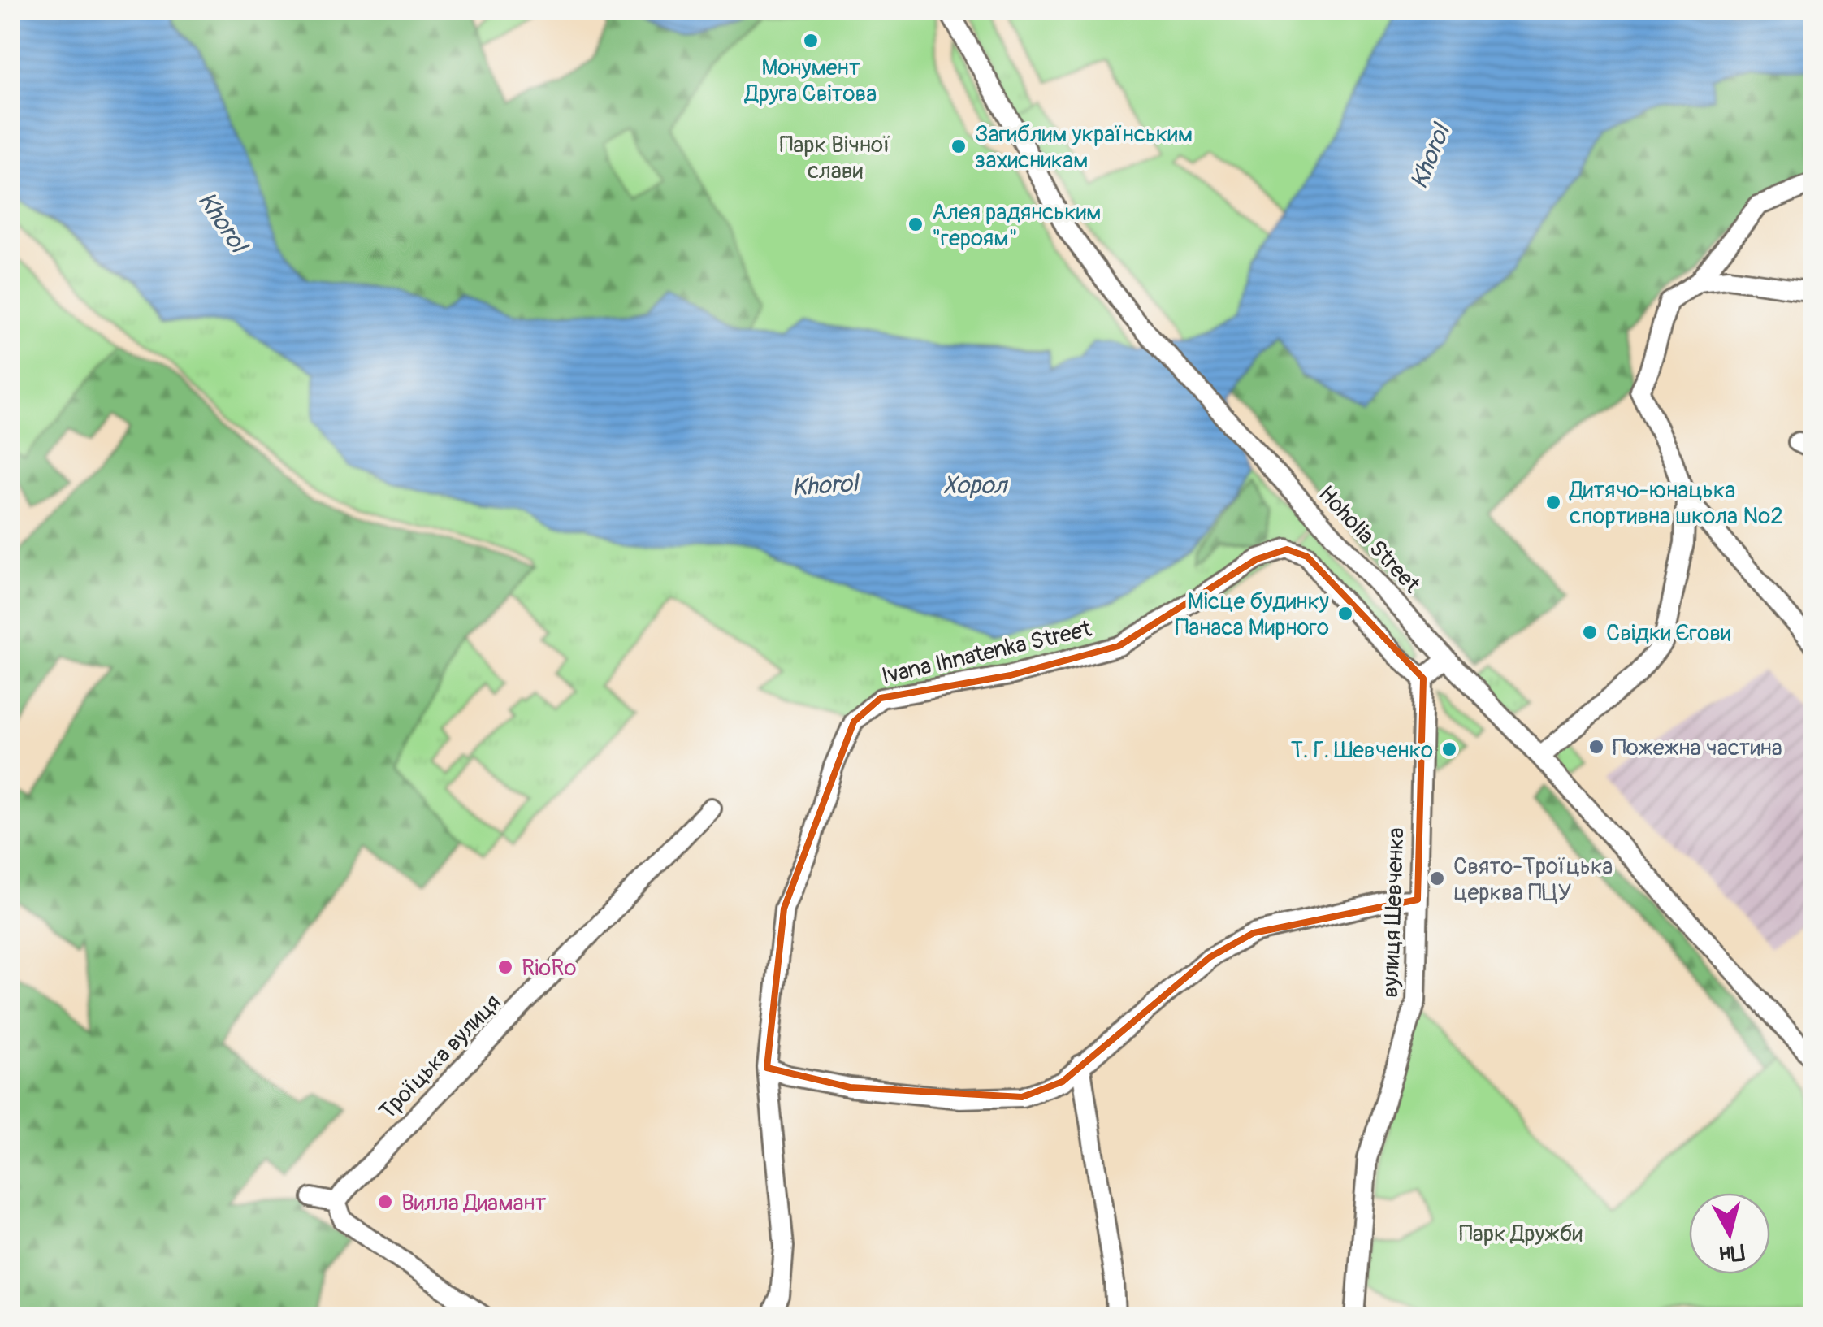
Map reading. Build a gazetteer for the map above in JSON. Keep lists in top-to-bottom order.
{
  "streets": {
    "street": [
      "Hoholia Street",
      "Ivana Ihnatenka Street",
      "вулиця Шевченка",
      "Троїцька вулиця"
    ]
  },
  "crossings": [
    ["Ivana Ihnatenka Street", "вулиця Шевченка"]
  ],
  "water": ["Khorol", "Хорол"],
  "parks": ["Парк Вічної слави", "Парк Дружби"],
  "places": [
    "Монумент Друга Світова",
    "Загиблим українським захисникам",
    "Алея радянським \"героям\"",
    "Дитячо-юнацька спортивна школа №2",
    "Місце будинку Панаса Мирного",
    "Свідки Єгови",
    "Пожежна частина",
    "Т. Г. Шевченко",
    "Свято-Троїцька церква ПЦУ",
    "RioRo",
    "Вилла Диамант"
  ],
  "north": "bottom"
}
